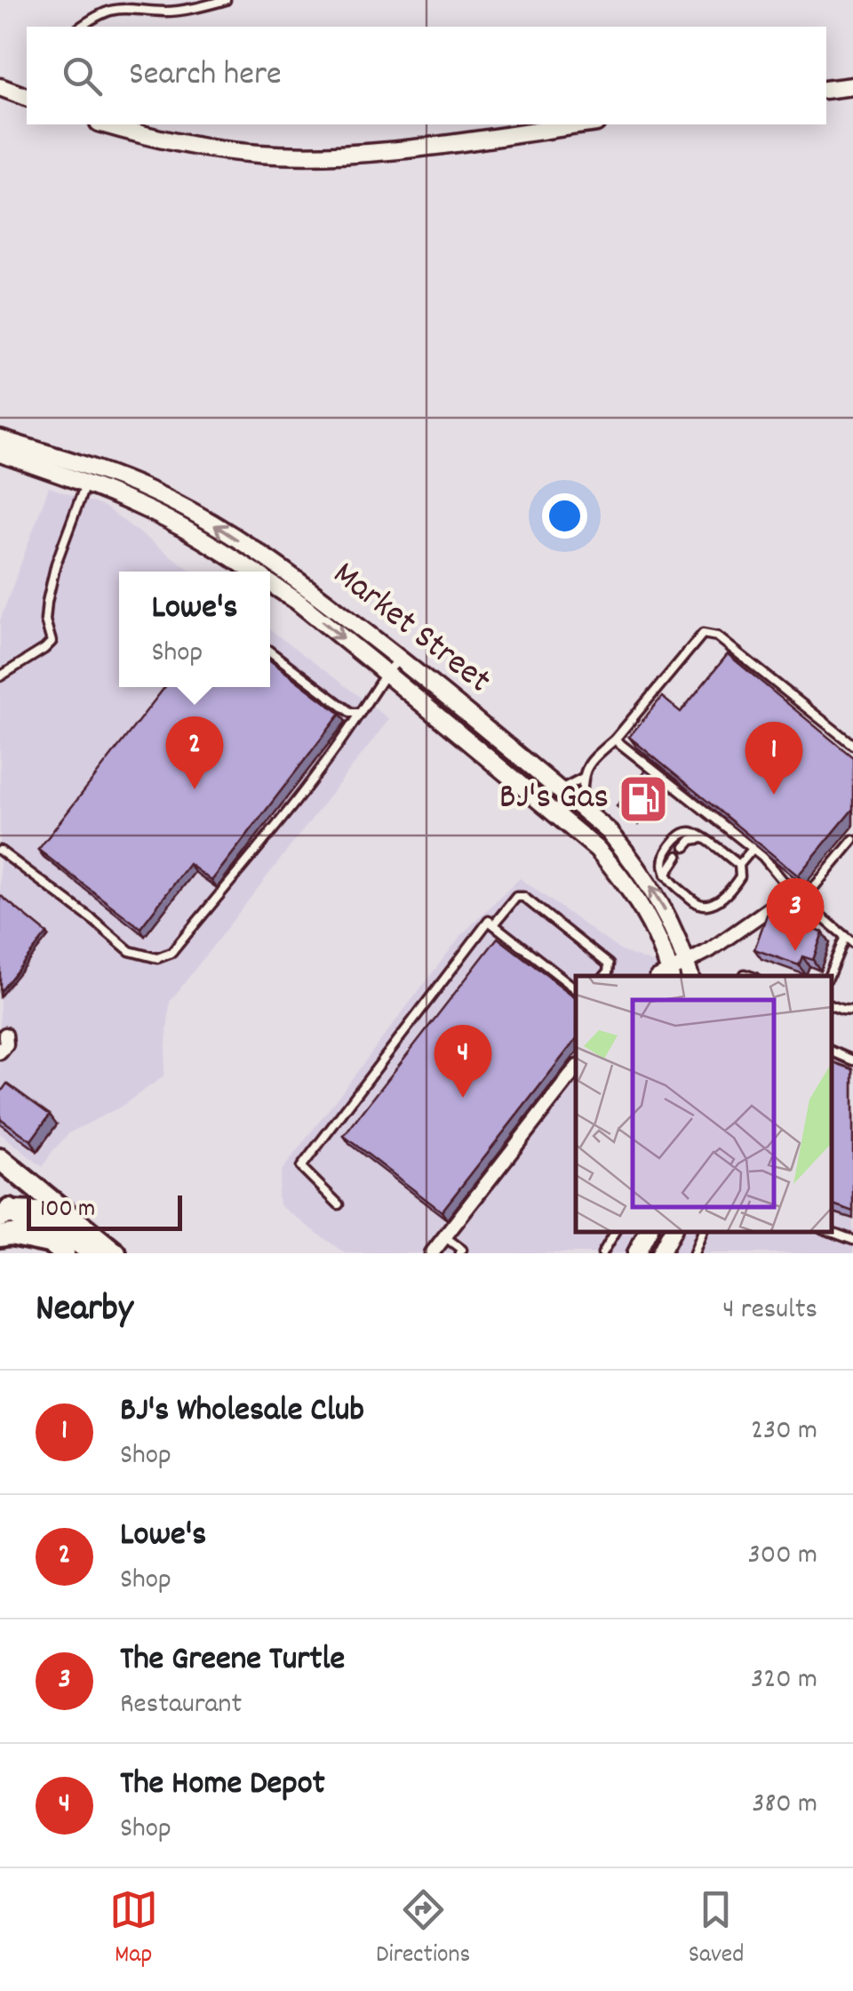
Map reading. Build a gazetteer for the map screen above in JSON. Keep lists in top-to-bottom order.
{
  "streets": {
    "street": ["Market Street"]
  },
  "places": {
    "fuel station": ["BJ's Gas"]
  },
  "scale_bar": "100 m",
  "page": {
    "search": "Search here",
    "popup": ["Lowe's", "Shop"],
    "pins": [
      "2",
      "1",
      "3",
      "4"
    ],
    "scale": "100 m",
    "heading": ["Nearby", "4 results"],
    "list": [
      {
        "mark": "1",
        "name": "BJ's Wholesale Club",
        "note": "Shop",
        "value": "230 m"
      },
      {
        "mark": "2",
        "name": "Lowe's",
        "note": "Shop",
        "value": "300 m"
      },
      {
        "mark": "3",
        "name": "The Greene Turtle",
        "note": "Restaurant",
        "value": "320 m"
      },
      {
        "mark": "4",
        "name": "The Home Depot",
        "note": "Shop",
        "value": "380 m"
      }
    ],
    "nav": ["Map", "Directions", "Saved"]
  }
}
